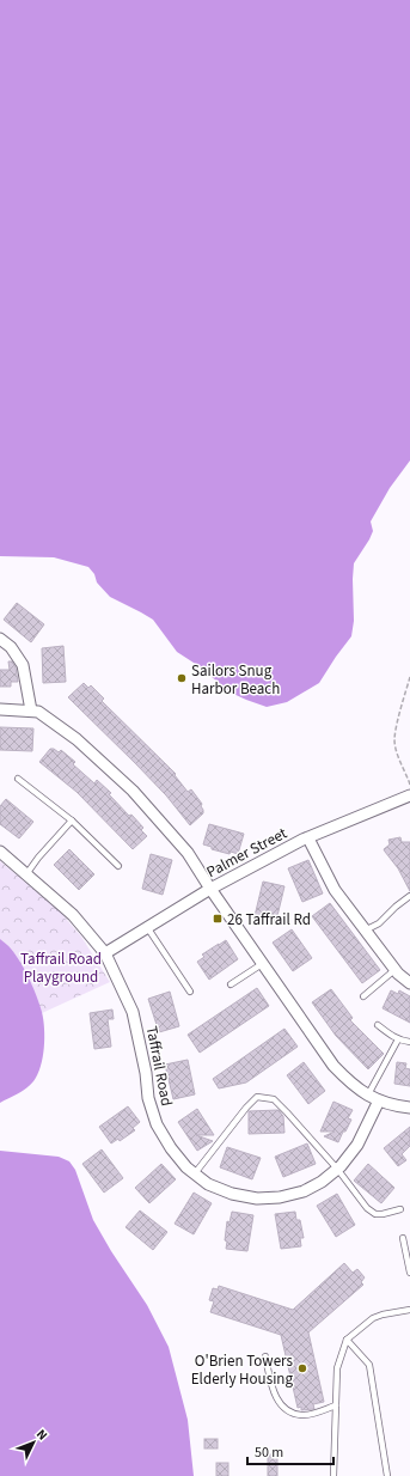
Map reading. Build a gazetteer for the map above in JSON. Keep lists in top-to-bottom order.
{
  "streets": {
    "street": ["Palmer Street", "Taffrail Road"]
  },
  "crossings": [
    ["Palmer Street", "Taffrail Road"]
  ],
  "parks": ["Taffrail Road Playground"],
  "places": {
    "other": ["Sailors Snug Harbor Beach", "O'Brien Towers Elderly Housing"],
    "transit": ["26 Taffrail Rd"]
  },
  "scale_bar": "50 m",
  "north": "top right"
}
